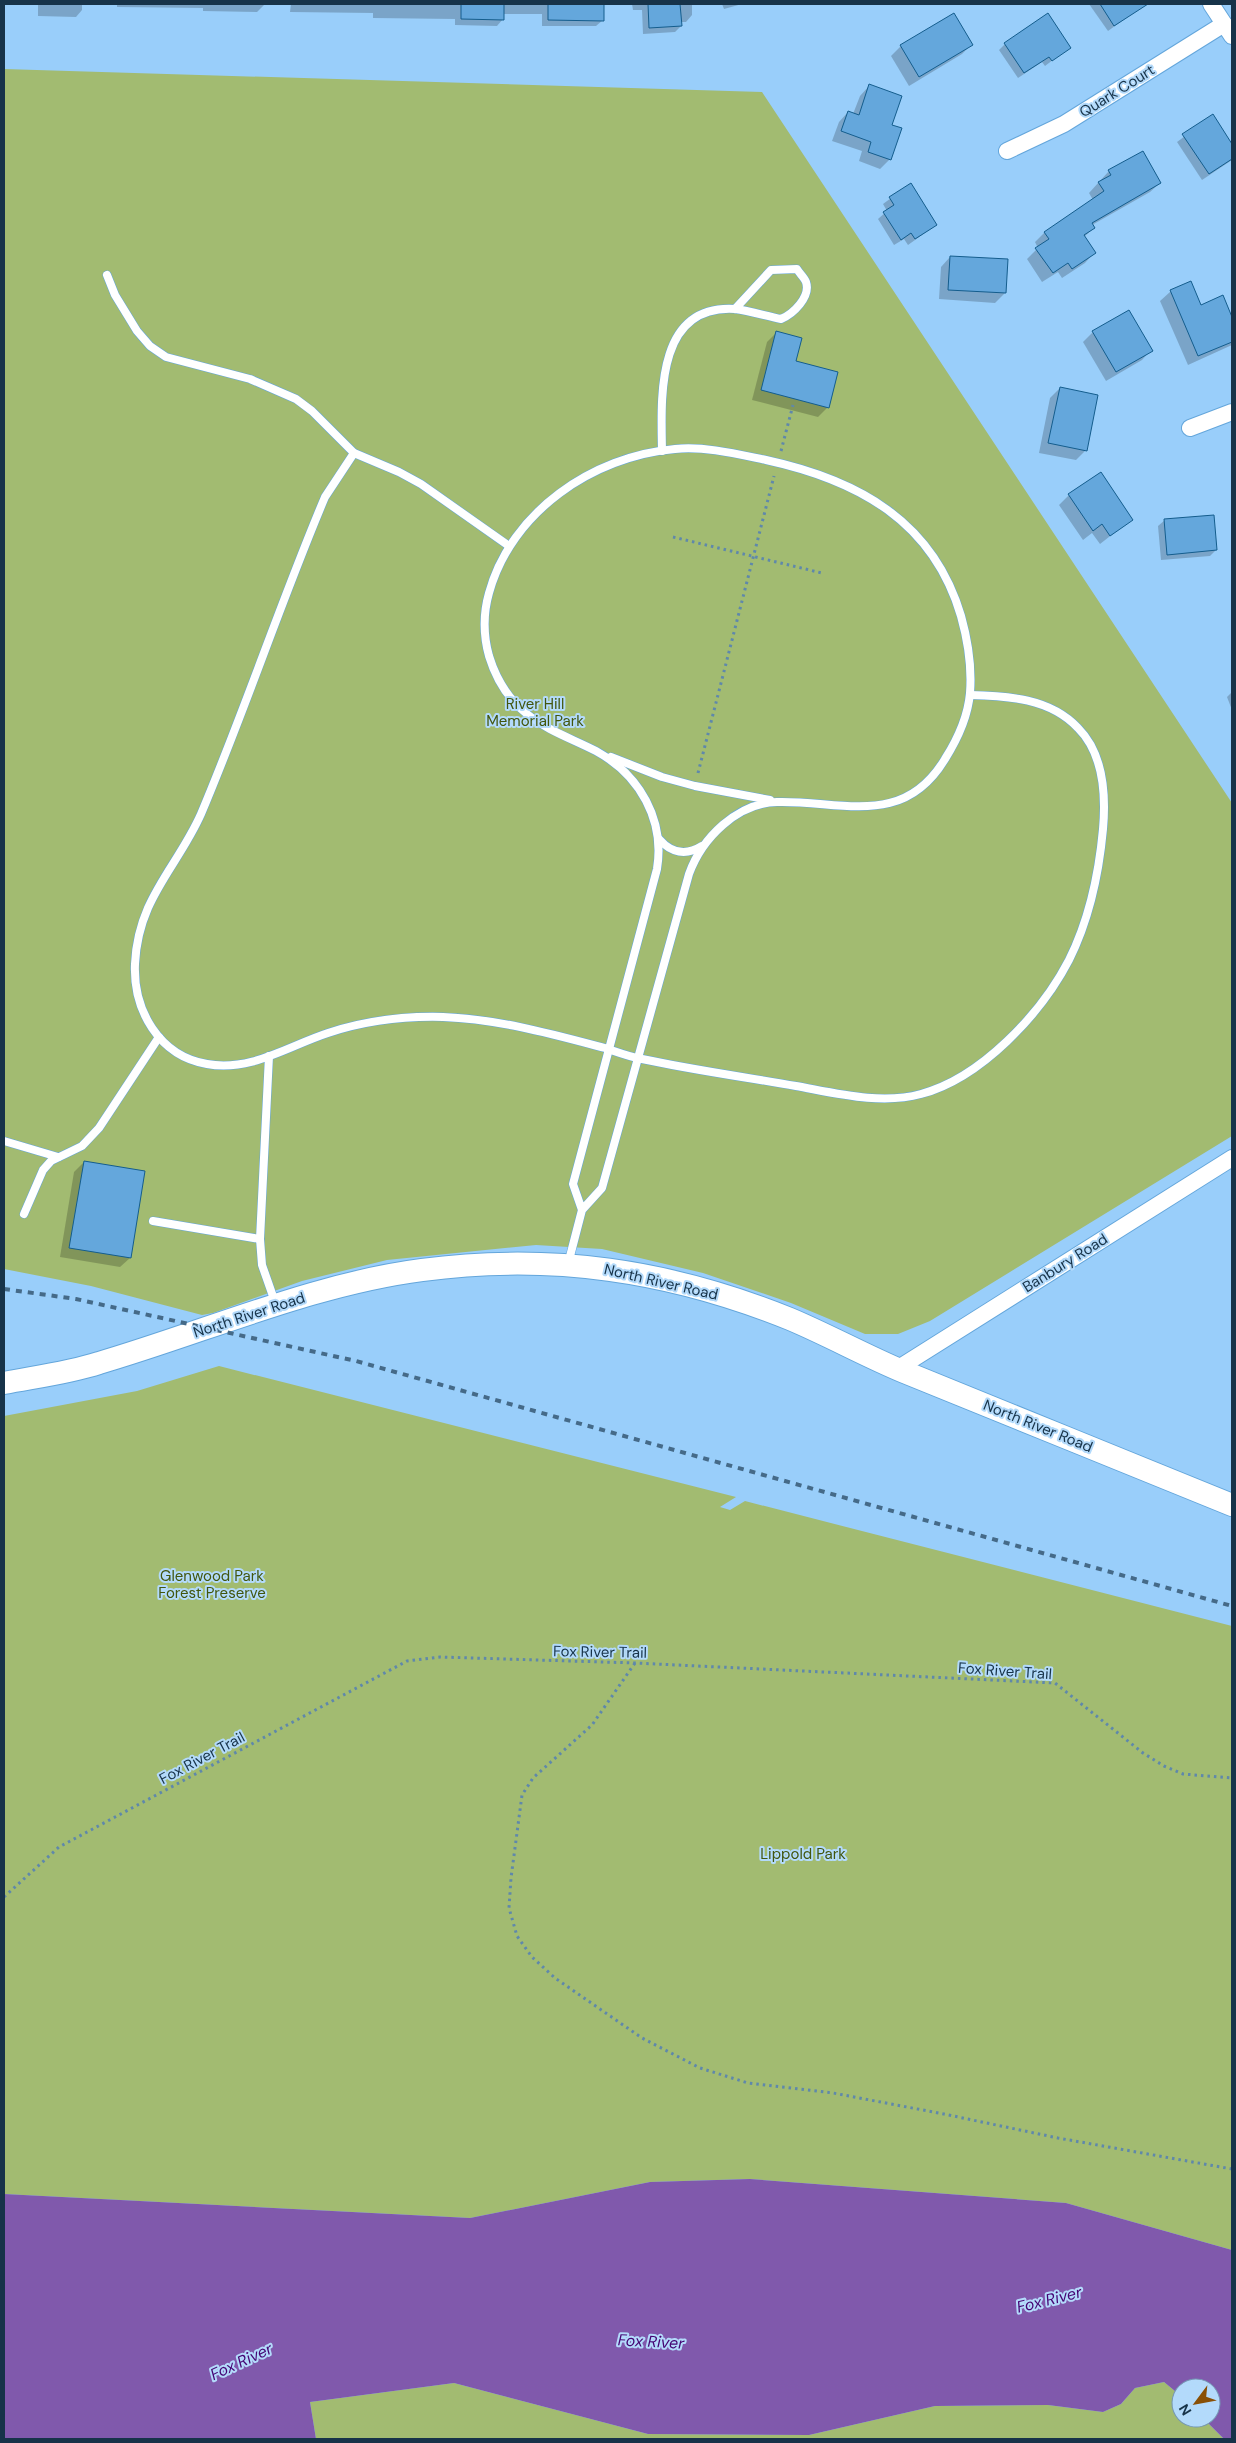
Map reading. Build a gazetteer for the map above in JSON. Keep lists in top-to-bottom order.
{
  "streets": {
    "main road": ["North River Road"],
    "street": ["Quark Court", "Banbury Road"],
    "path": ["Fox River Trail"]
  },
  "crossings": [
    ["Banbury Road", "North River Road"]
  ],
  "water": ["Fox River"],
  "parks": ["River Hill Memorial Park", "Glenwood Park Forest Preserve", "Lippold Park"],
  "north": "bottom left"
}
